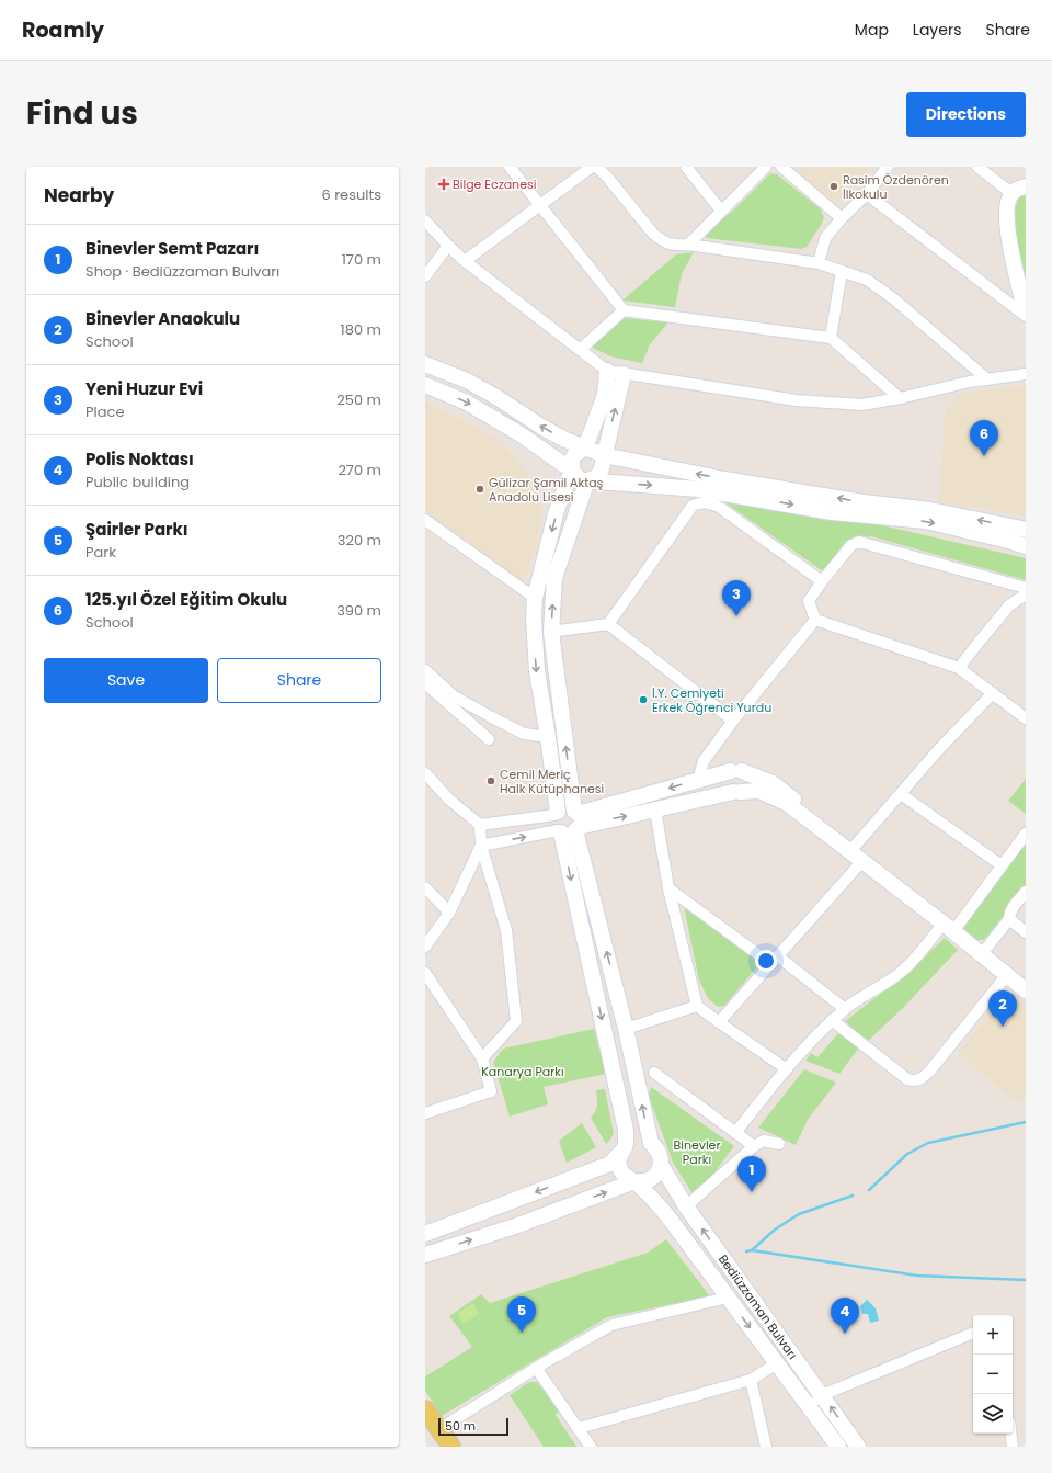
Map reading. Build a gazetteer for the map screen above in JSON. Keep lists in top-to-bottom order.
{
  "streets": {
    "street": ["Bediüzzaman Bulvarı"]
  },
  "parks": ["Kanarya Parkı", "Binevler Parkı"],
  "places": {
    "health": ["Bilge Eczanesi"],
    "other": [
      "Rasim Özdenören İlkokulu",
      "Gülizar Şamil Aktaş Anadolu Lisesi",
      "İ.Y. Cemiyeti Erkek Öğrenci Yurdu",
      "Cemil Meriç Halk Kütüphanesi"
    ]
  },
  "scale_bar": "50 m",
  "page": {
    "header": "Roamly",
    "nav": ["Map", "Layers", "Share"],
    "title": "Find us",
    "buttons": [
      "Directions",
      ["Save", "Share"]
    ],
    "heading": ["Nearby", "6 results"],
    "list": [
      {
        "mark": "1",
        "name": "Binevler Semt Pazarı",
        "note": "Shop · Bediüzzaman Bulvarı",
        "value": "170 m"
      },
      {
        "mark": "2",
        "name": "Binevler Anaokulu",
        "note": "School",
        "value": "180 m"
      },
      {
        "mark": "3",
        "name": "Yeni Huzur Evi",
        "note": "Place",
        "value": "250 m"
      },
      {
        "mark": "4",
        "name": "Polis Noktası",
        "note": "Public building",
        "value": "270 m"
      },
      {
        "mark": "5",
        "name": "Şairler Parkı",
        "note": "Park",
        "value": "320 m"
      },
      {
        "mark": "6",
        "name": "125.yıl Özel Eğitim Okulu",
        "note": "School",
        "value": "390 m"
      }
    ],
    "pins": [
      "6",
      "3",
      "2",
      "1",
      "5",
      "4"
    ],
    "map_buttons": ["+", "−"],
    "scale": "50 m"
  }
}
